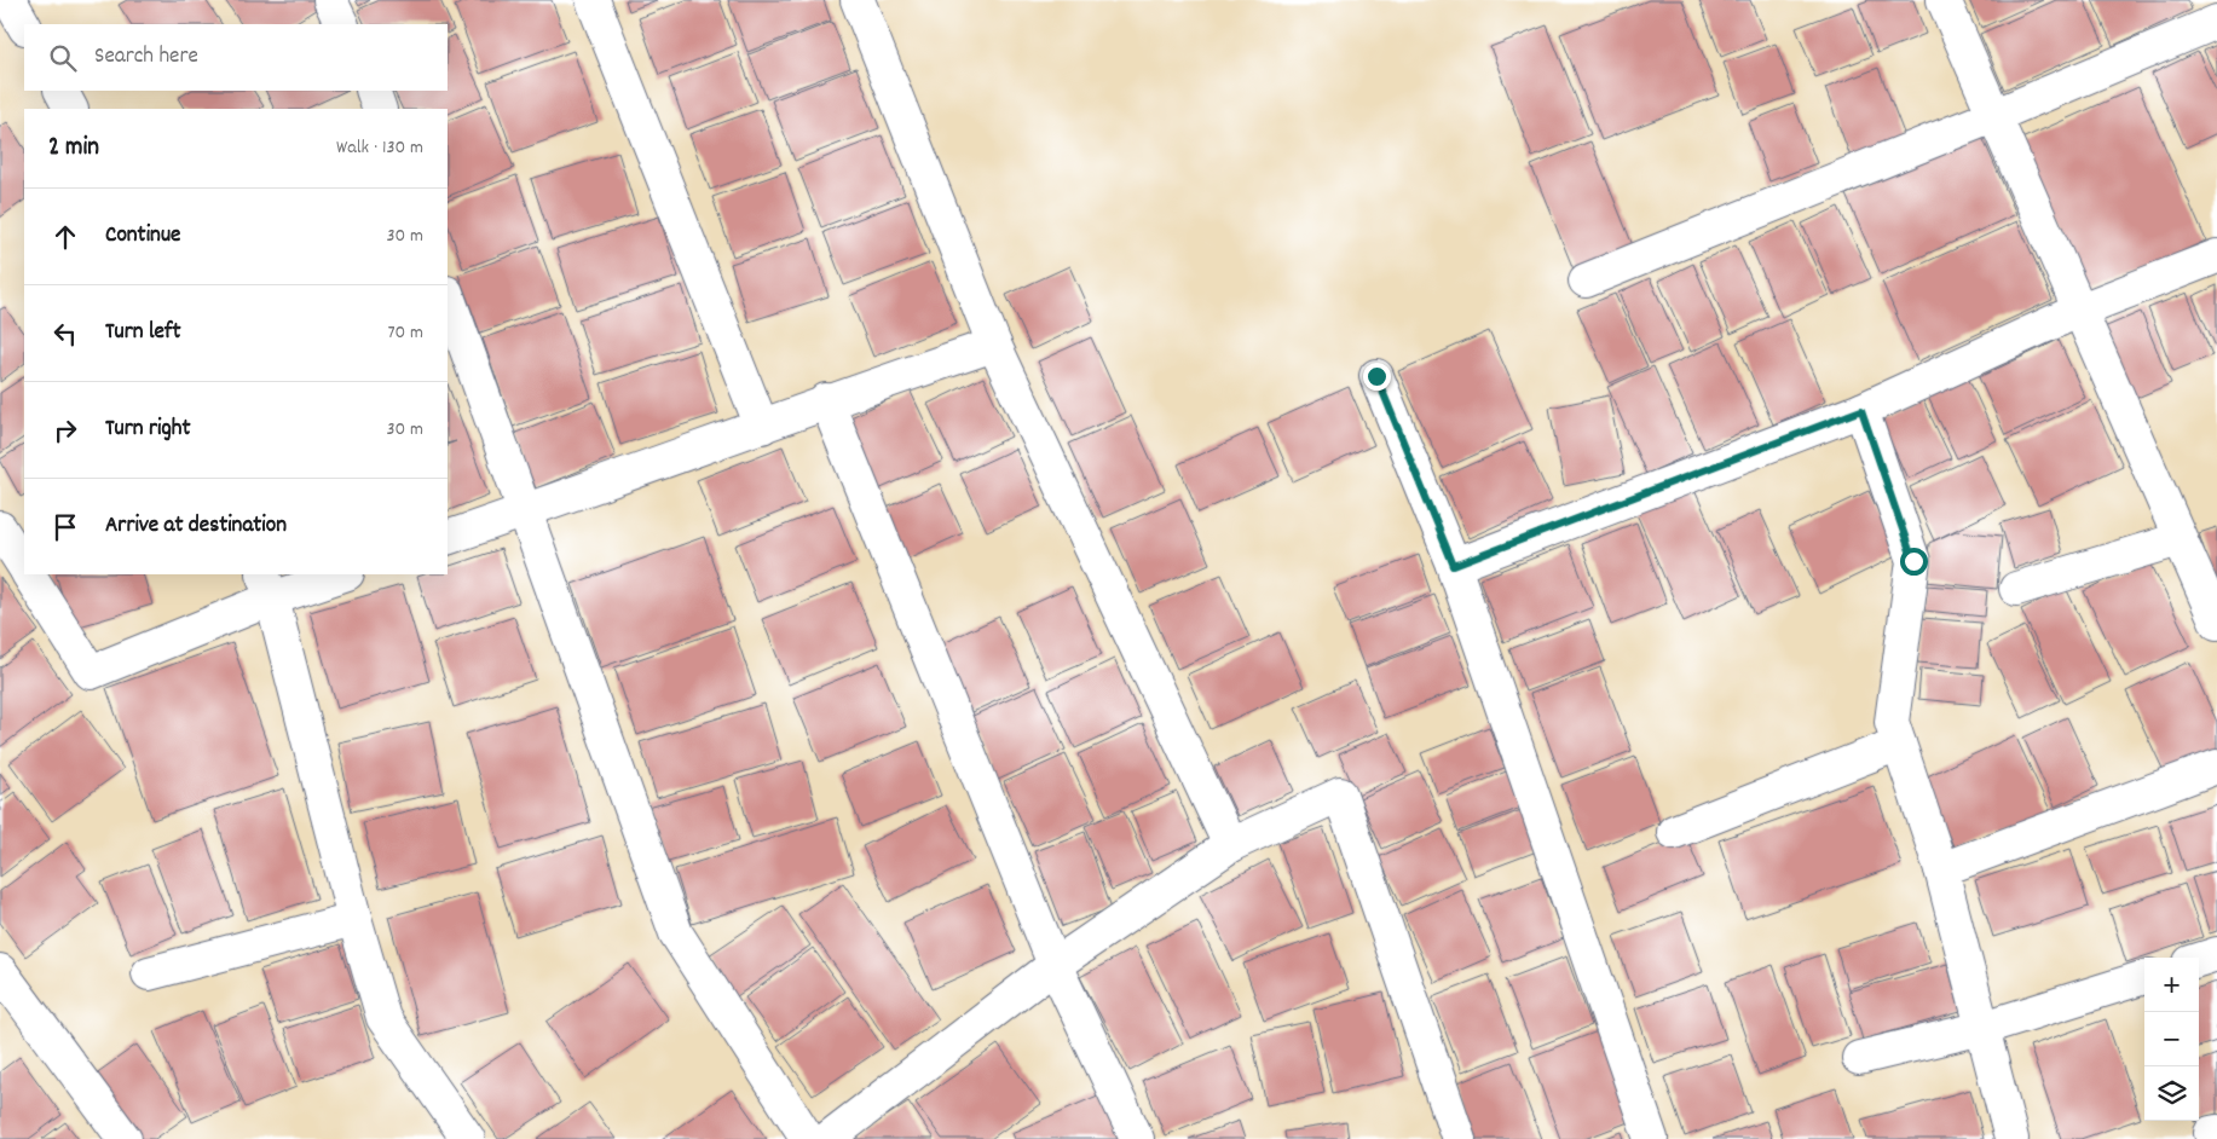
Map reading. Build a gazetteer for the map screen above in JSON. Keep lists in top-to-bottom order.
{
  "page": {
    "search": "Search here",
    "heading": ["2 min", "Walk · 130 m"],
    "list": [
      ["Continue", "30 m"],
      ["Turn left", "70 m"],
      ["Turn right", "30 m"],
      "Arrive at destination"
    ],
    "map_buttons": ["+", "−"]
  }
}
